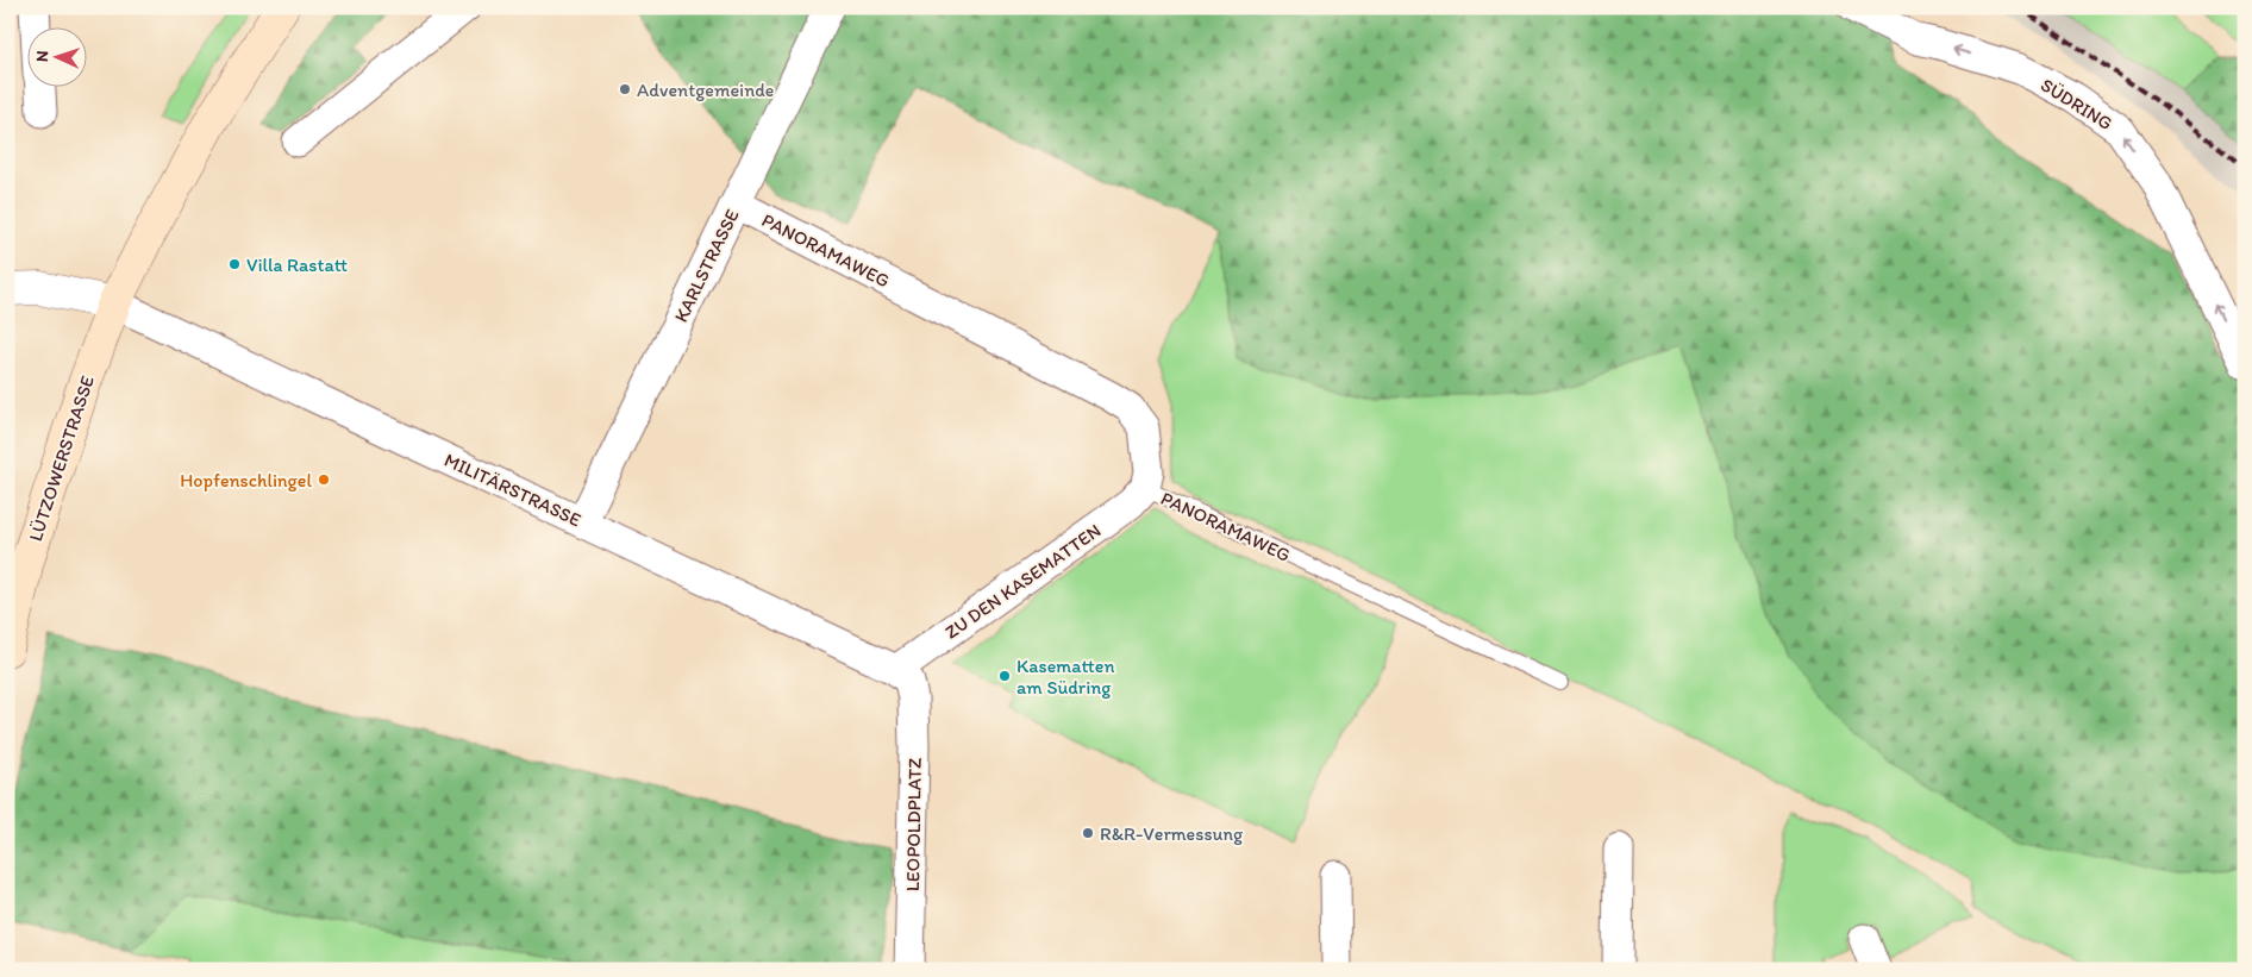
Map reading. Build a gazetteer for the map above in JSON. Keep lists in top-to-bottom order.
{
  "streets": {
    "main road": ["LÜTZOWERSTRASSE"],
    "street": [
      "SÜDRING",
      "PANORAMAWEG",
      "KARLSTRASSE",
      "MILITÄRSTRASSE",
      "ZU DEN KASEMATTEN",
      "LEOPOLDPLATZ"
    ]
  },
  "crossings": [
    ["PANORAMAWEG", "KARLSTRASSE"],
    ["PANORAMAWEG", "ZU DEN KASEMATTEN"],
    ["KARLSTRASSE", "MILITÄRSTRASSE"],
    ["LÜTZOWERSTRASSE", "MILITÄRSTRASSE"],
    ["MILITÄRSTRASSE", "ZU DEN KASEMATTEN"],
    ["MILITÄRSTRASSE", "LEOPOLDPLATZ"],
    ["ZU DEN KASEMATTEN", "LEOPOLDPLATZ"]
  ],
  "one_way": ["SÜDRING"],
  "places": [
    "Adventgemeinde",
    "Villa Rastatt",
    "Hopfenschlingel",
    "Kasematten am Südring",
    "R&R-Vermessung"
  ],
  "north": "left"
}
